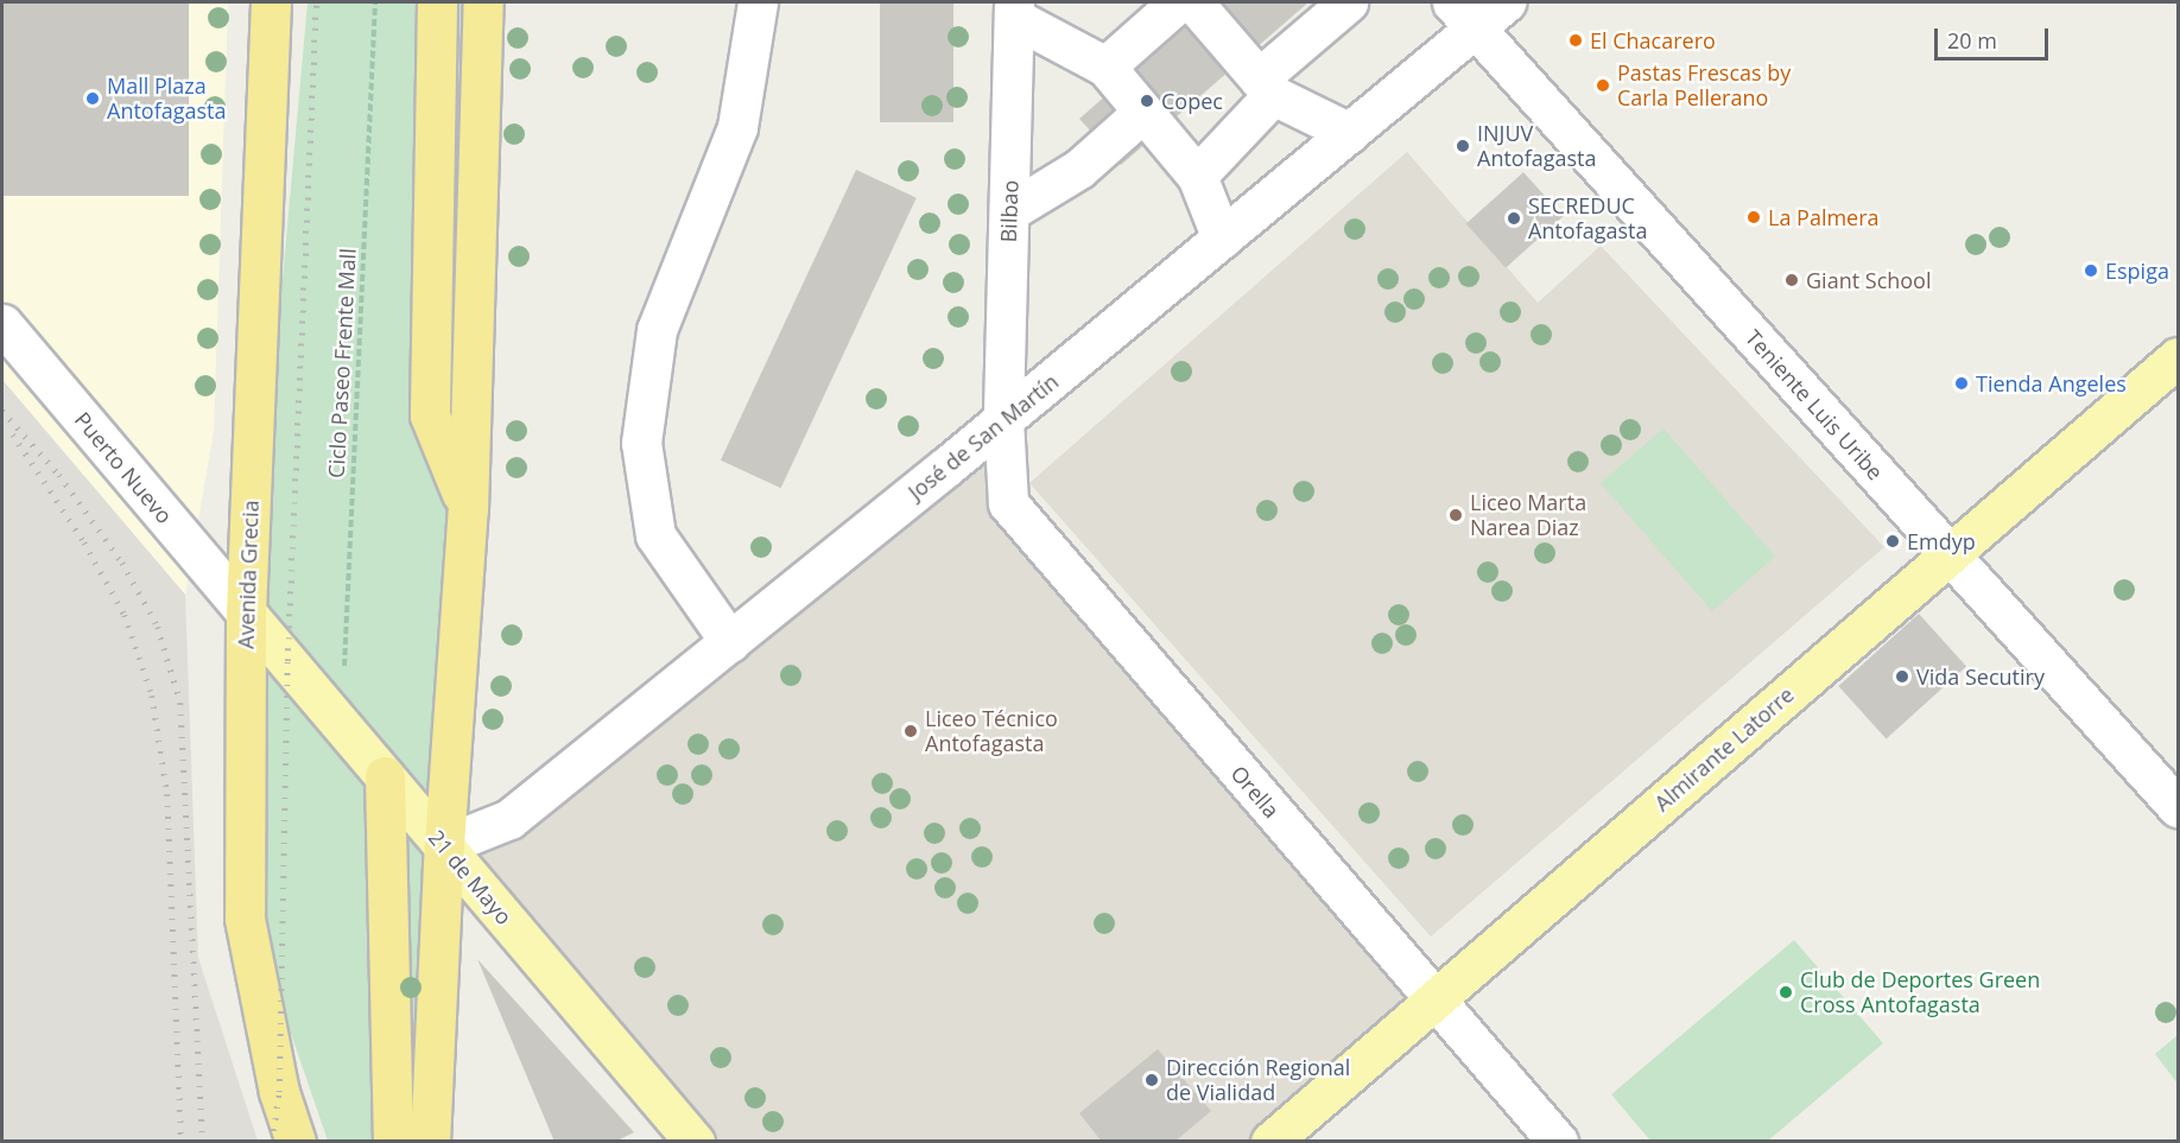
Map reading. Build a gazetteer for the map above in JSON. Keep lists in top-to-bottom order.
{
  "streets": {
    "highway": ["Avenida Grecia"],
    "main road": ["Almirante Latorre", "21 de Mayo"],
    "street": [
      "Bilbao",
      "Teniente Luis Uribe",
      "José de San Martín",
      "Puerto Nuevo",
      "Orella"
    ],
    "path": ["Ciclo Paseo Frente Mall"]
  },
  "crossings": [
    ["Bilbao", "José de San Martín"],
    ["Bilbao", "Orella"],
    ["Ciclo Paseo Frente Mall", "21 de Mayo"],
    ["Teniente Luis Uribe", "José de San Martín"],
    ["Teniente Luis Uribe", "Almirante Latorre"],
    ["José de San Martín", "Orella"],
    ["José de San Martín", "21 de Mayo"],
    ["Puerto Nuevo", "Avenida Grecia"],
    ["Puerto Nuevo", "21 de Mayo"],
    ["Avenida Grecia", "21 de Mayo"],
    ["Almirante Latorre", "Orella"]
  ],
  "places": [
    "El Chacarero",
    "Pastas Frescas by Carla Pellerano",
    "Mall Plaza Antofagasta",
    "Copec",
    "INJUV Antofagasta",
    "La Palmera",
    "SECREDUC Antofagasta",
    "Espiga",
    "Giant School",
    "Tienda Angeles",
    "Liceo Marta Narea Diaz",
    "Emdyp",
    "Vida Secutiry",
    "Liceo Técnico Antofagasta",
    "Club de Deportes Green Cross Antofagasta",
    "Dirección Regional de Vialidad"
  ],
  "scale_bar": "20 m"
}
